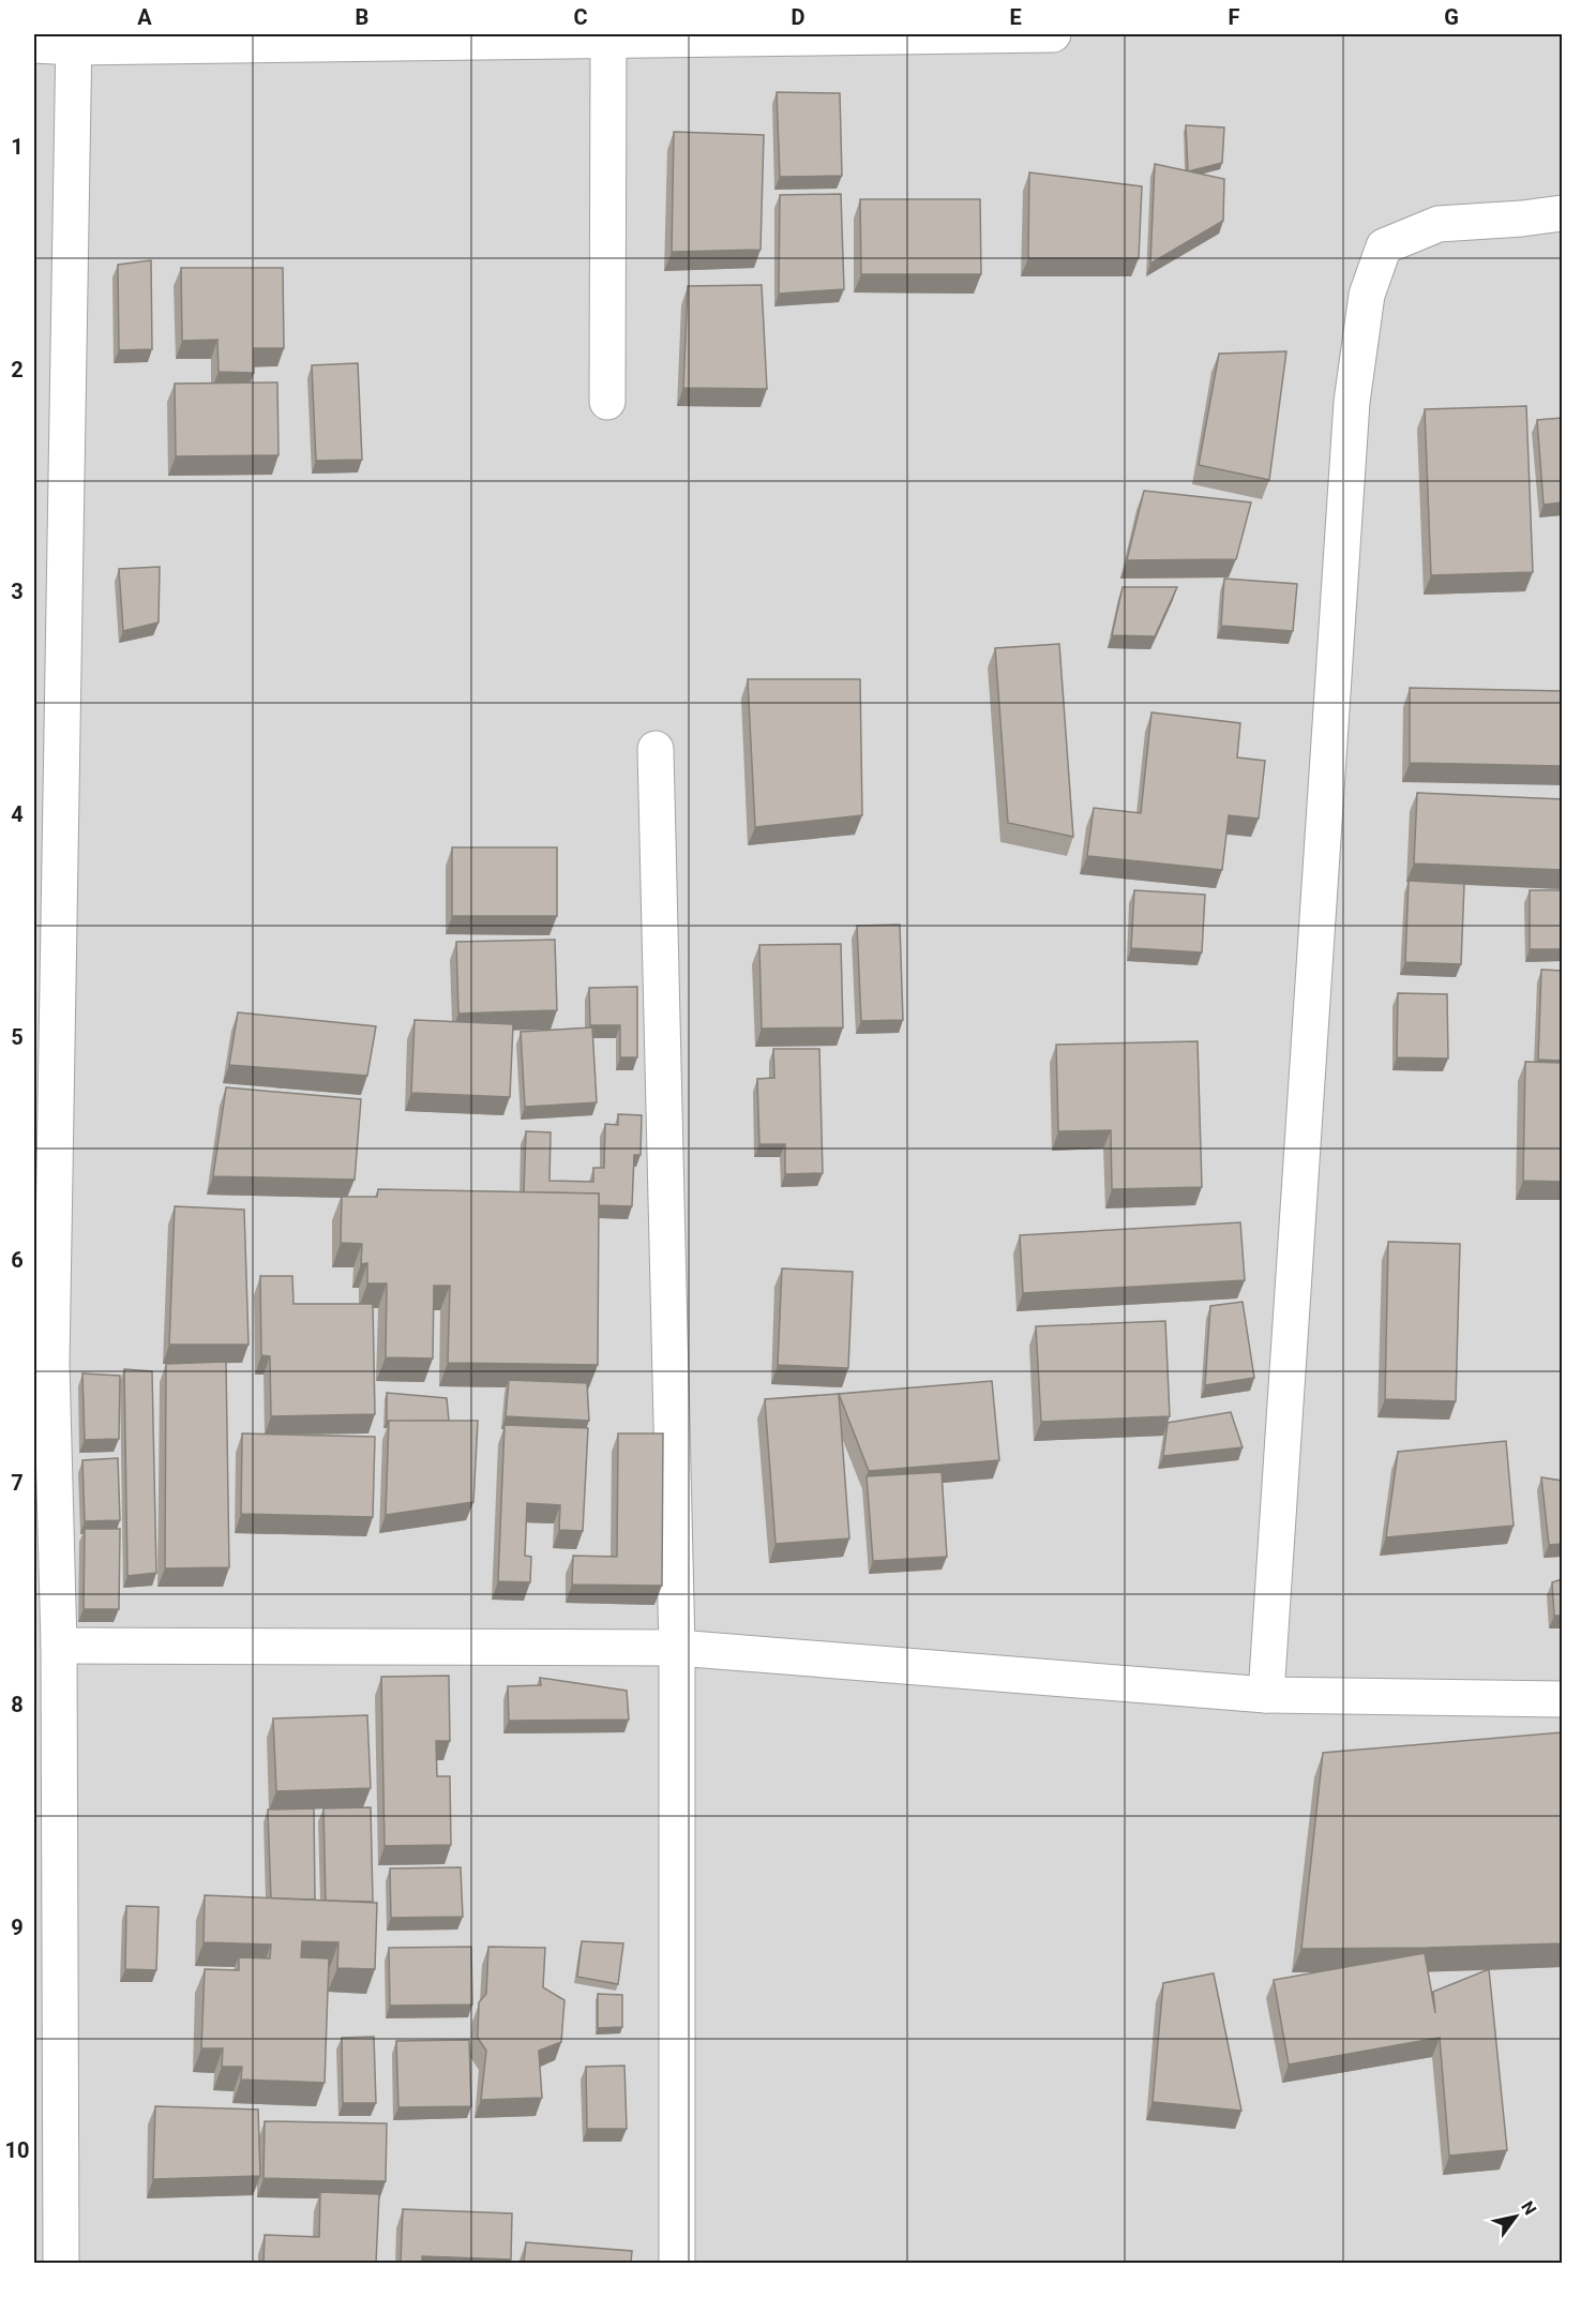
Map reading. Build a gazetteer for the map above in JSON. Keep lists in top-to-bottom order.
{
  "north": "top right",
  "grid": {
    "columns": [
      "A",
      "B",
      "C",
      "D",
      "E",
      "F",
      "G"
    ],
    "rows": [
      "1",
      "2",
      "3",
      "4",
      "5",
      "6",
      "7",
      "8",
      "9",
      "10"
    ]
  }
}
